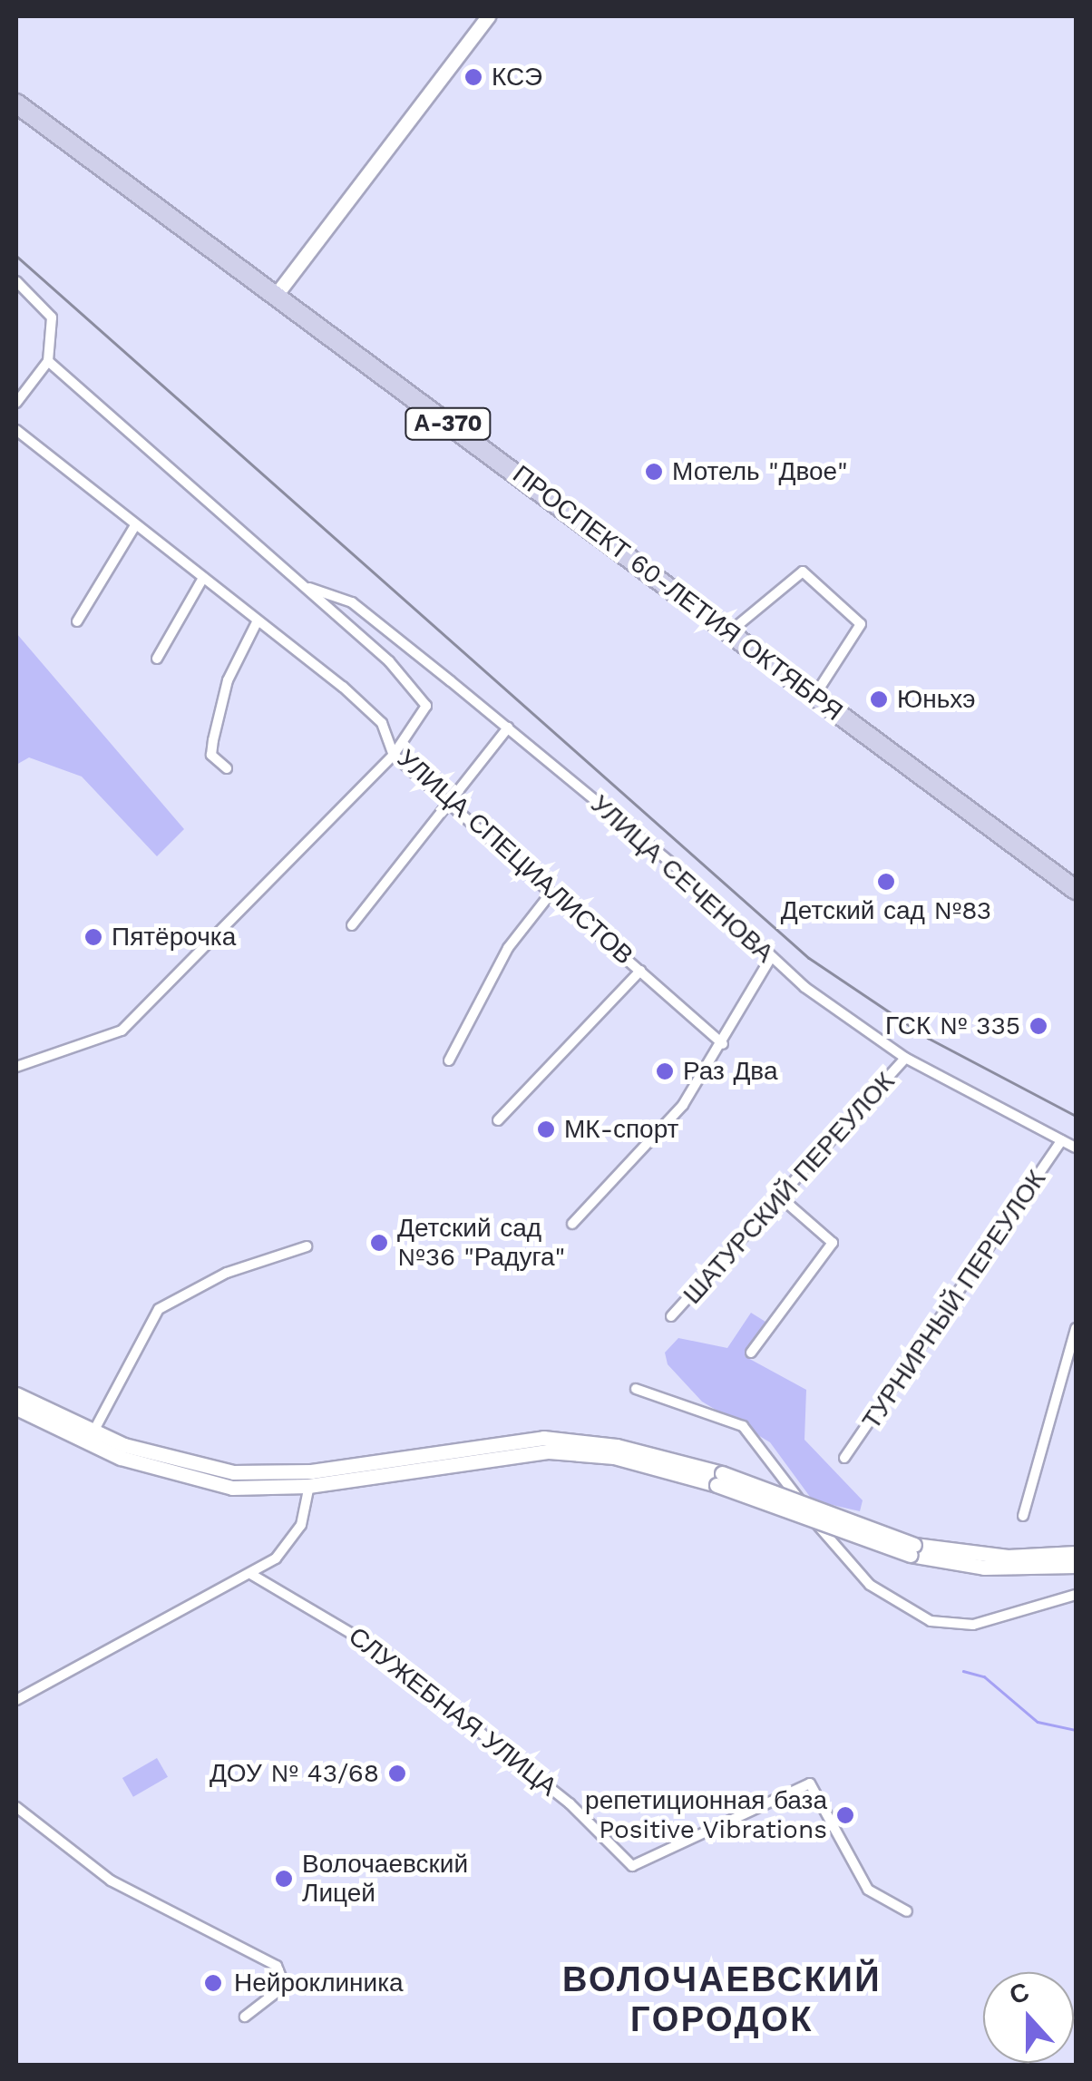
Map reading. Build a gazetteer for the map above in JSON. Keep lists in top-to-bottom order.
{
  "streets": {
    "highway": ["А-370", "ПРОСПЕКТ 60-ЛЕТИЯ ОКТЯБРЯ"],
    "street": [
      "УЛИЦА СПЕЦИАЛИСТОВ",
      "УЛИЦА СЕЧЕНОВА",
      "ШАТУРСКИЙ ПЕРЕУЛОК",
      "ТУРНИРНЫЙ ПЕРЕУЛОК",
      "СЛУЖЕБНАЯ УЛИЦА"
    ]
  },
  "crossings": [
    ["УЛИЦА СПЕЦИАЛИСТОВ", "УЛИЦА СЕЧЕНОВА"],
    ["УЛИЦА СЕЧЕНОВА", "ШАТУРСКИЙ ПЕРЕУЛОК"],
    ["УЛИЦА СЕЧЕНОВА", "ТУРНИРНЫЙ ПЕРЕУЛОК"]
  ],
  "districts": ["ВОЛОЧАЕВСКИЙ ГОРОДОК"],
  "places": [
    "КСЭ",
    "Мотель \"Двое\"",
    "Юньхэ",
    "Детский сад №83",
    "Пятёрочка",
    "ГСК № 335",
    "Раз Два",
    "МК-спорт",
    "Детский сад №36 \"Радуга\"",
    "ДОУ № 43/68",
    "репетиционная база Positive Vibrations",
    "Волочаевский Лицей",
    "Нейроклиника"
  ],
  "north": "top"
}
